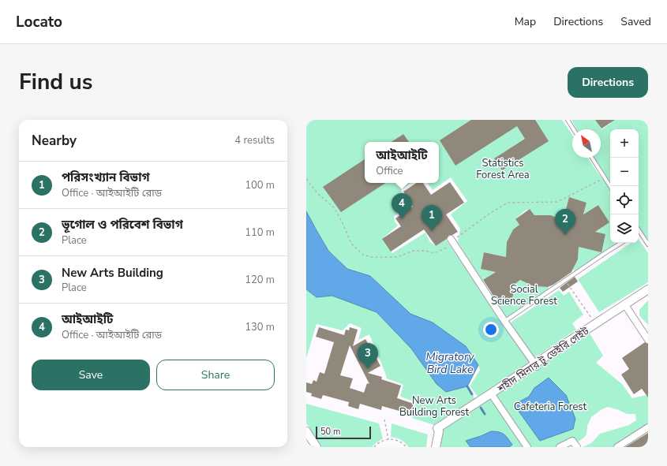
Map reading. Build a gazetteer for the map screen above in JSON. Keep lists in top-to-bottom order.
{
  "streets": {
    "street": ["শহীদ মিনার টু ডেইরি গেইট"]
  },
  "water": ["Migratory Bird Lake"],
  "parks": [
    "Statistics Forest Area",
    "Social Science Forest",
    "New Arts Building Forest",
    "Cafeteria Forest"
  ],
  "scale_bar": "50 m",
  "north": "top left",
  "page": {
    "header": "Locato",
    "nav": ["Map", "Directions", "Saved"],
    "title": "Find us",
    "buttons": [
      "Directions",
      ["Save", "Share"]
    ],
    "heading": ["Nearby", "4 results"],
    "map_buttons": ["+", "−"],
    "popup": ["আইআইটি", "Office"],
    "list": [
      {
        "mark": "1",
        "name": "পরিসংখ্যান বিভাগ",
        "note": "Office · আইআইটি রোড",
        "value": "100 m"
      },
      {
        "mark": "2",
        "name": "ভূগোল ও পরিবেশ বিভাগ",
        "note": "Place",
        "value": "110 m"
      },
      {
        "mark": "3",
        "name": "New Arts Building",
        "note": "Place",
        "value": "120 m"
      },
      {
        "mark": "4",
        "name": "আইআইটি",
        "note": "Office · আইআইটি রোড",
        "value": "130 m"
      }
    ],
    "pins": [
      "4",
      "1",
      "2",
      "3"
    ],
    "scale": "50 m"
  }
}
